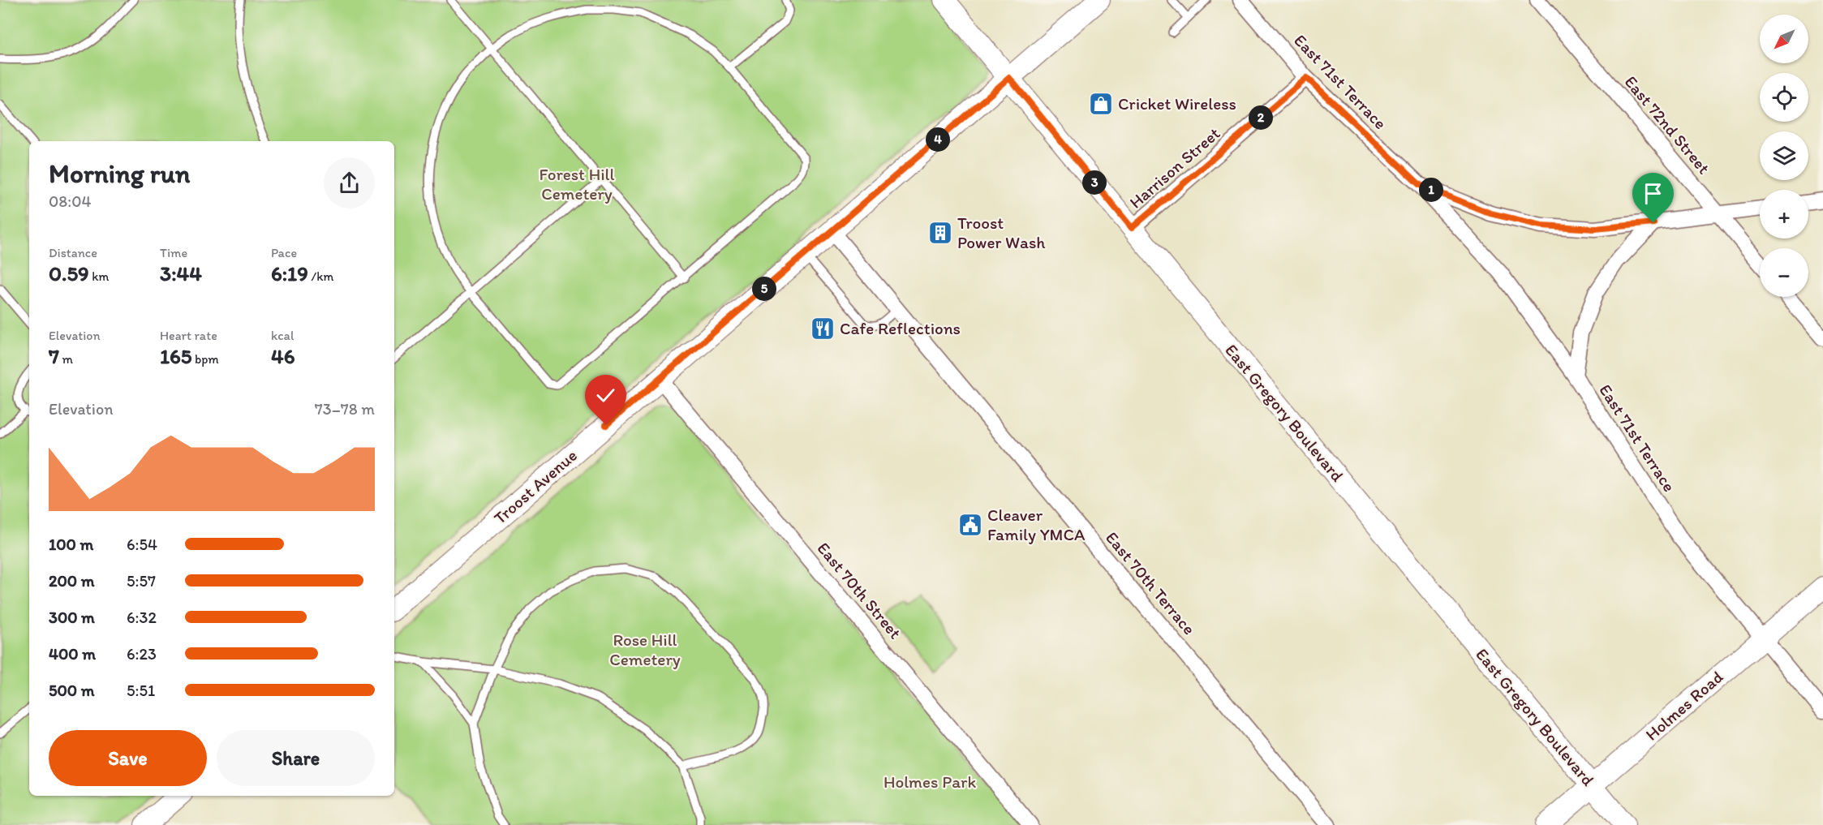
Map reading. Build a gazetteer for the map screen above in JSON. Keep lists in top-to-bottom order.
{
  "streets": {
    "main road": ["East Gregory Boulevard", "Troost Avenue", "Holmes Road"],
    "street": [
      "East 71st Terrace",
      "East 72nd Street",
      "Harrison Street",
      "East 70th Terrace",
      "East 70th Street"
    ]
  },
  "crossings": [
    ["East 71st Terrace", "East 72nd Street"],
    ["East 71st Terrace", "Harrison Street"],
    ["East 71st Terrace", "Holmes Road"],
    ["Harrison Street", "East Gregory Boulevard"],
    ["East Gregory Boulevard", "Troost Avenue"],
    ["East Gregory Boulevard", "Holmes Road"],
    ["Troost Avenue", "East 70th Terrace"],
    ["Troost Avenue", "East 70th Street"]
  ],
  "parks": ["Forest Hill Cemetery", "Rose Hill Cemetery", "Holmes Park"],
  "places": {
    "shop": ["Cricket Wireless"],
    "building": ["Troost Power Wash"],
    "restaurant": ["Cafe Reflections"],
    "public building": ["Cleaver Family YMCA"]
  },
  "north": "bottom left",
  "page": {
    "map_buttons": ["+", "−"],
    "pins": [
      "2",
      "4",
      "3",
      "1",
      "5"
    ],
    "heading": ["Morning run", "08:04"],
    "stats": [
      ["Distance", "0.59 km"],
      ["Time", "3:44"],
      ["Pace", "6:19 /km"],
      ["Elevation", "7 m"],
      ["Heart rate", "165 bpm"],
      ["kcal", "46"]
    ],
    "chart": ["Elevation", "73–78 m"],
    "list": [
      {
        "name": "100 m",
        "note": "6:54"
      },
      {
        "name": "200 m",
        "note": "5:57"
      },
      {
        "name": "300 m",
        "note": "6:32"
      },
      {
        "name": "400 m",
        "note": "6:23"
      },
      {
        "name": "500 m",
        "note": "5:51"
      }
    ],
    "buttons": ["Save", "Share"]
  }
}
